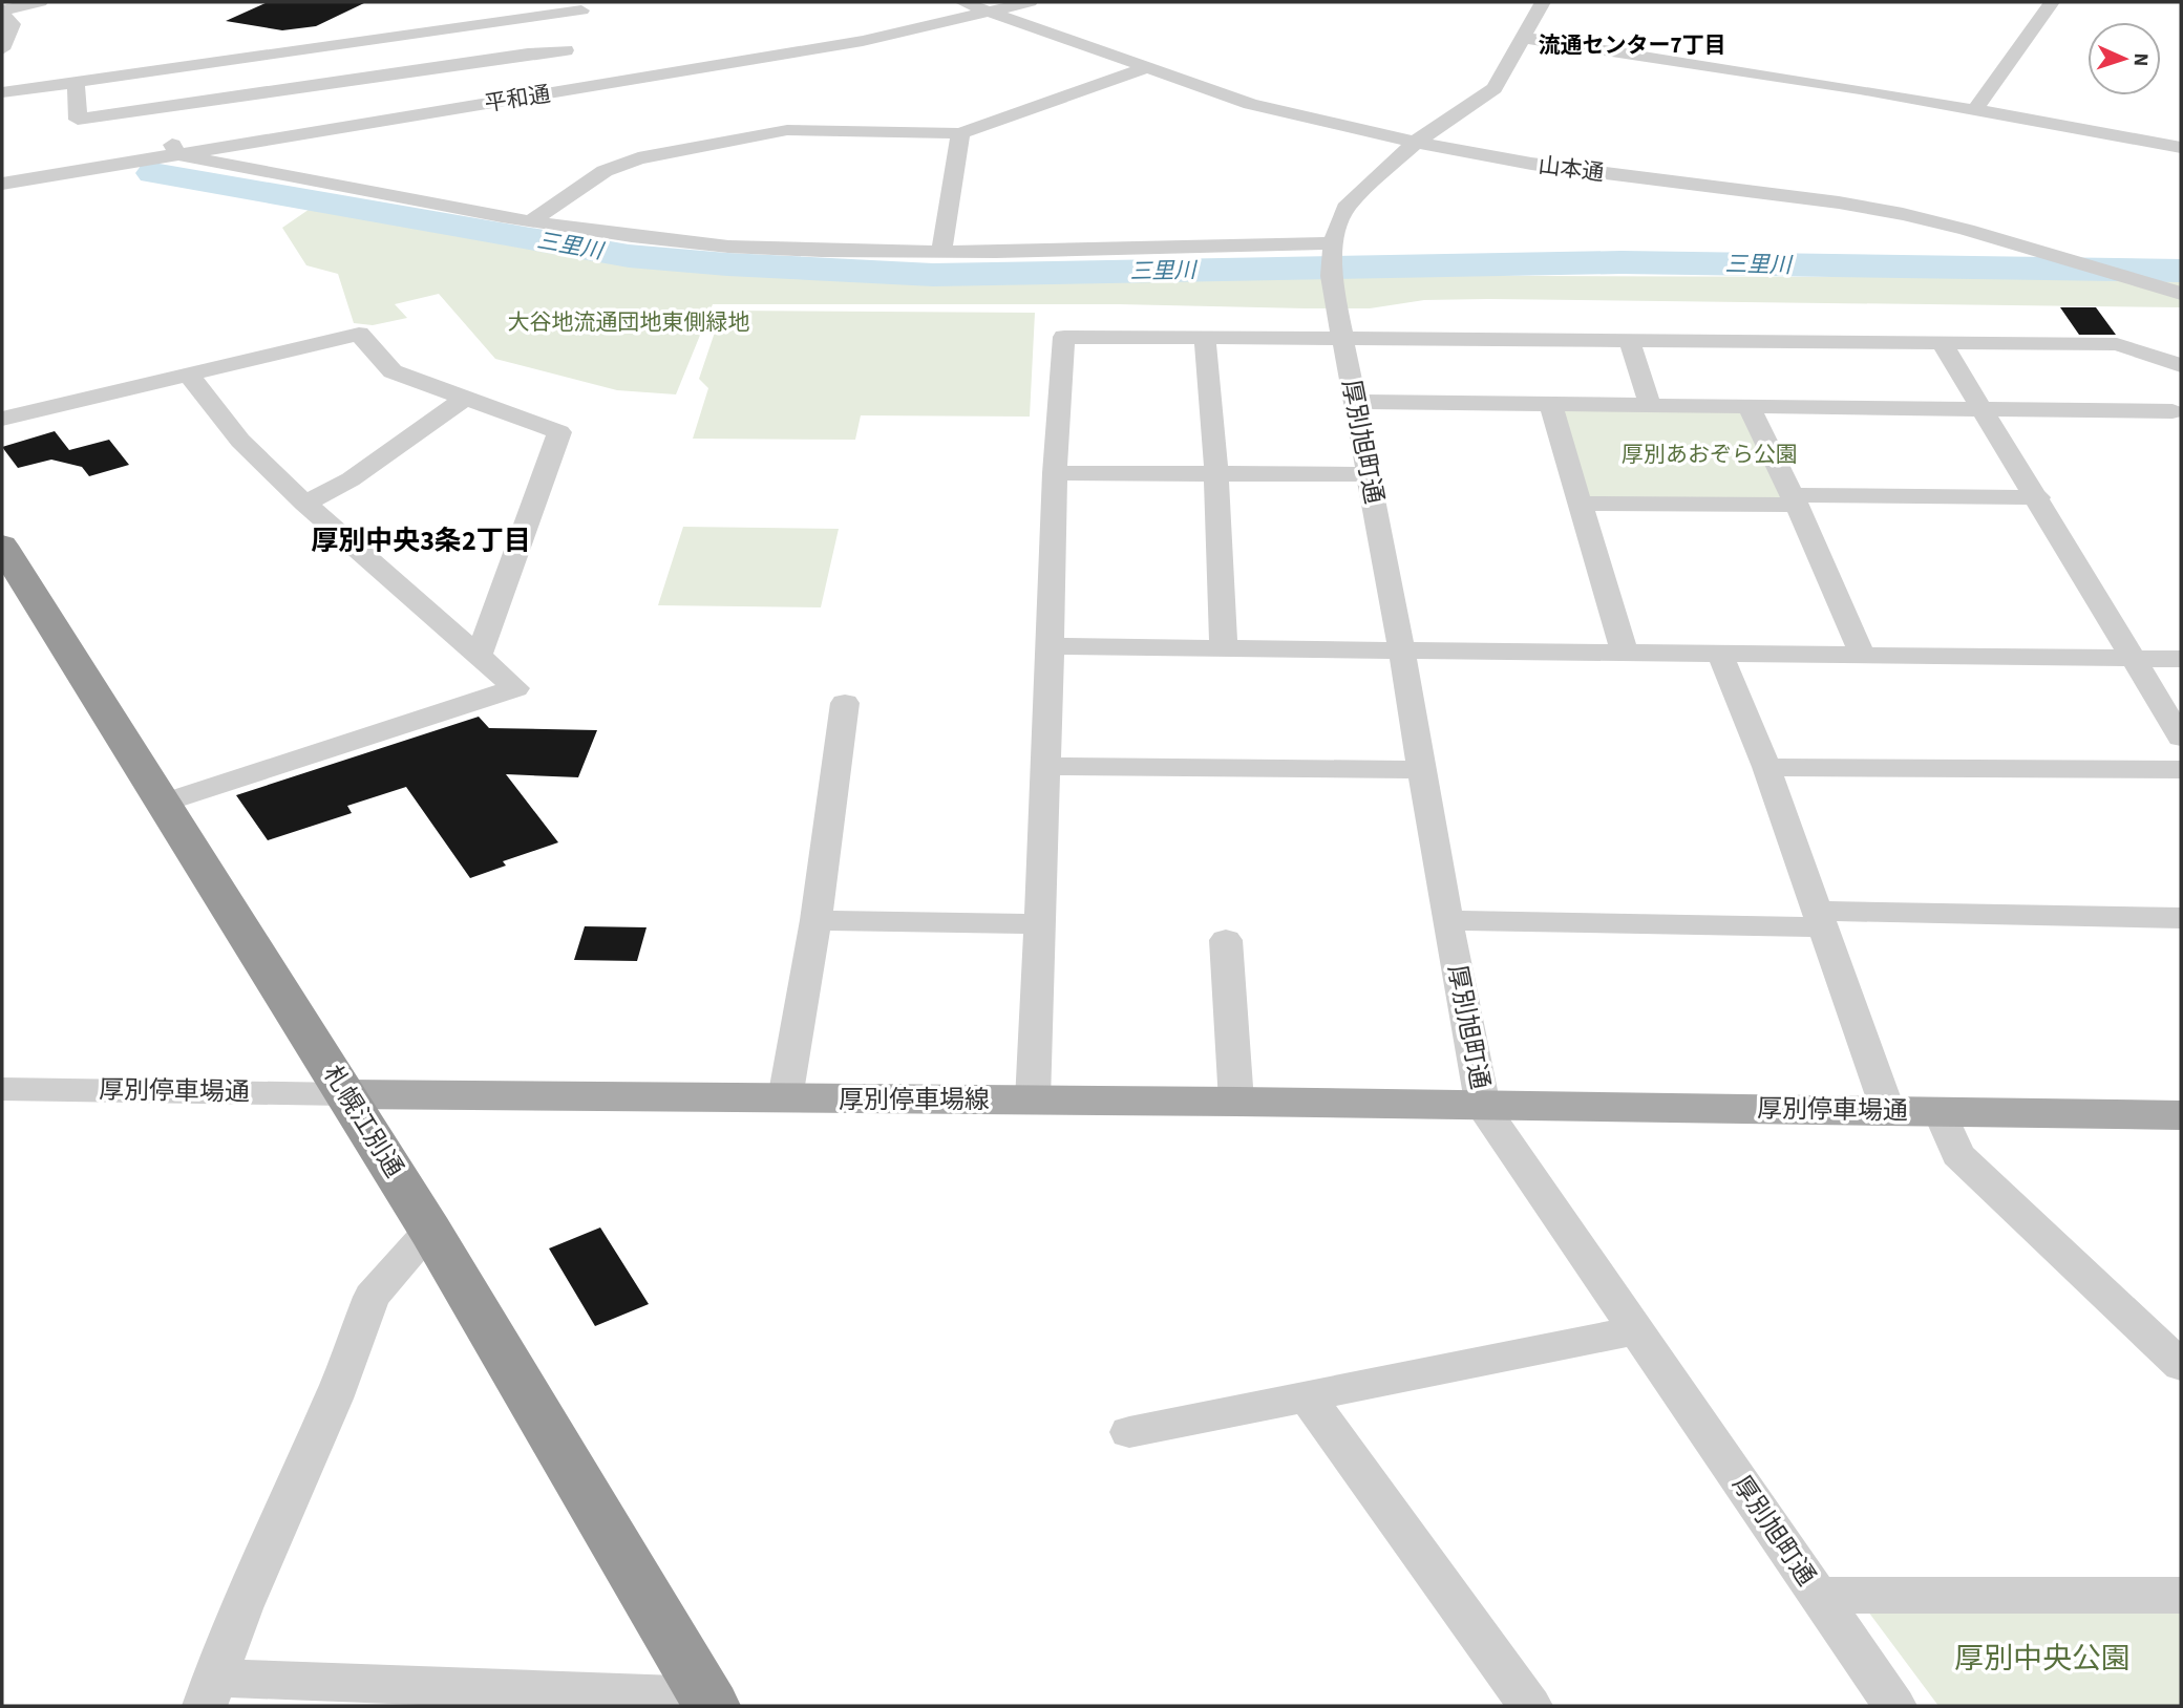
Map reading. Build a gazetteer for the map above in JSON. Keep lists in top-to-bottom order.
{
  "streets": {
    "highway": ["札幌江別通"],
    "main road": ["厚別停車場通", "厚別停車場線"],
    "street": ["平和通", "山本通", "厚別旭町通"]
  },
  "crossings": [
    ["平和通", "山本通"],
    ["山本通", "厚別旭町通"],
    ["厚別旭町通", "厚別停車場通"],
    ["厚別旭町通", "厚別停車場線"],
    ["厚別停車場通", "厚別停車場線"],
    ["厚別停車場通", "札幌江別通"],
    ["厚別停車場線", "札幌江別通"]
  ],
  "districts": ["流通センター7丁目", "厚別中央3条2丁目"],
  "water": ["三里川"],
  "parks": ["大谷地流通団地東側緑地", "厚別あおぞら公園", "厚別中央公園"],
  "north": "right"
}
